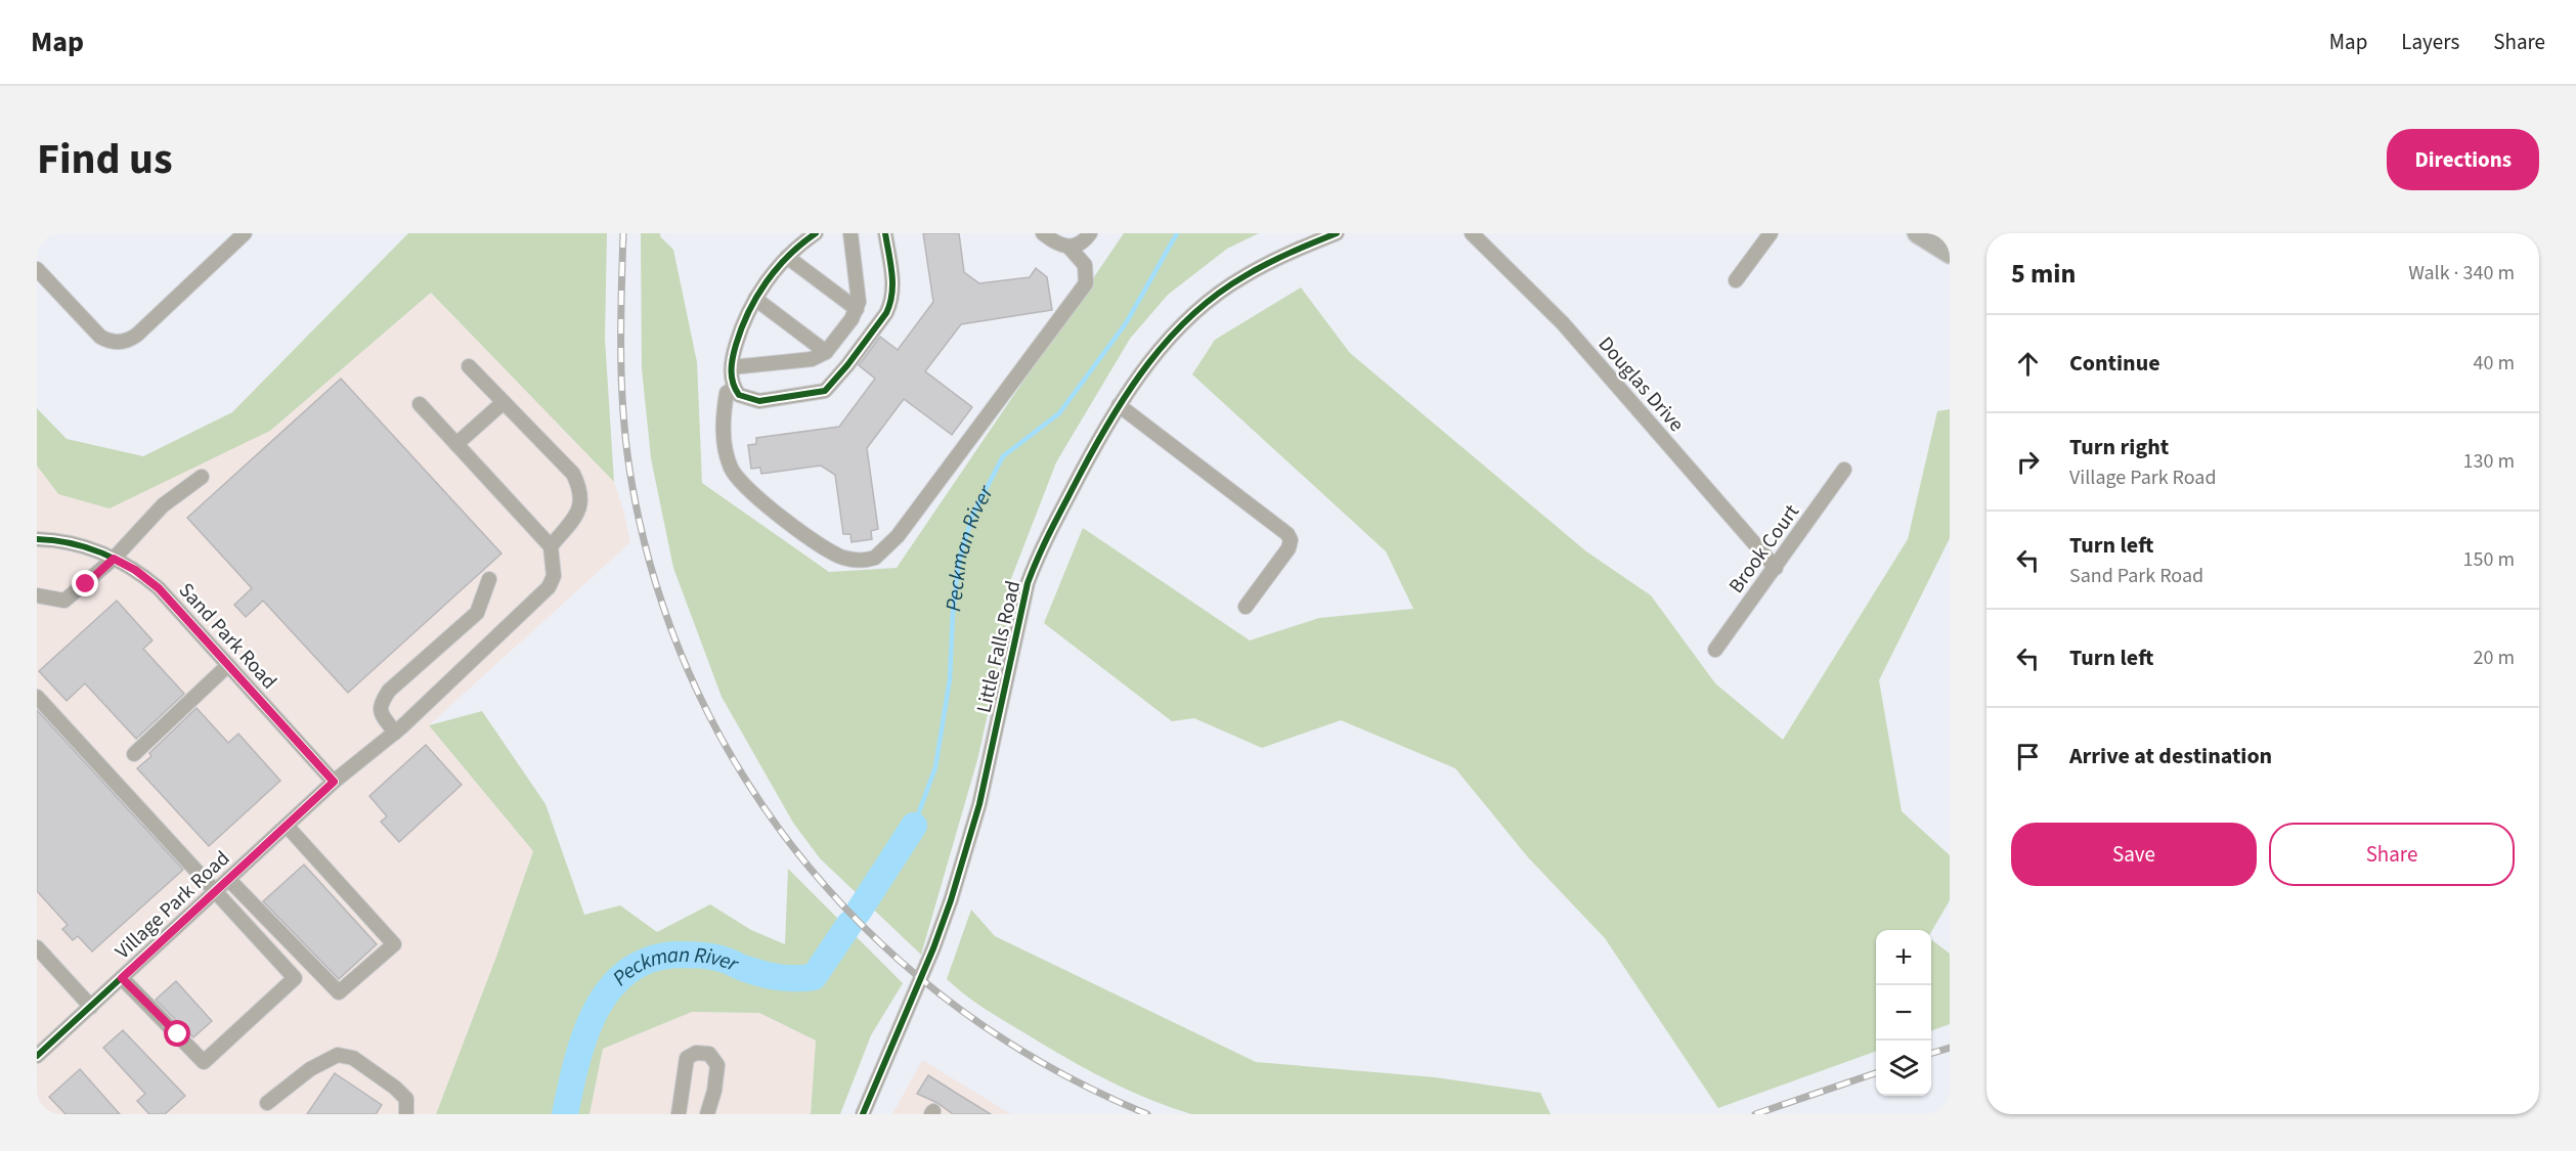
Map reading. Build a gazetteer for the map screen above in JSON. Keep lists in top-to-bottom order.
{
  "streets": {
    "street": [
      "Douglas Drive",
      "Brook Court",
      "Sand Park Road",
      "Little Falls Road",
      "Village Park Road"
    ]
  },
  "crossings": [
    ["Douglas Drive", "Brook Court"],
    ["Sand Park Road", "Village Park Road"]
  ],
  "water": ["Peckman River"],
  "page": {
    "header": "Map",
    "nav": ["Map", "Layers", "Share"],
    "title": "Find us",
    "buttons": [
      "Directions",
      ["Save", "Share"]
    ],
    "heading": ["5 min", "Walk · 340 m"],
    "list": [
      ["Continue", "40 m"],
      ["Turn right", "Village Park Road", "130 m"],
      ["Turn left", "Sand Park Road", "150 m"],
      ["Turn left", "20 m"],
      "Arrive at destination"
    ],
    "map_buttons": ["+", "−"]
  }
}
